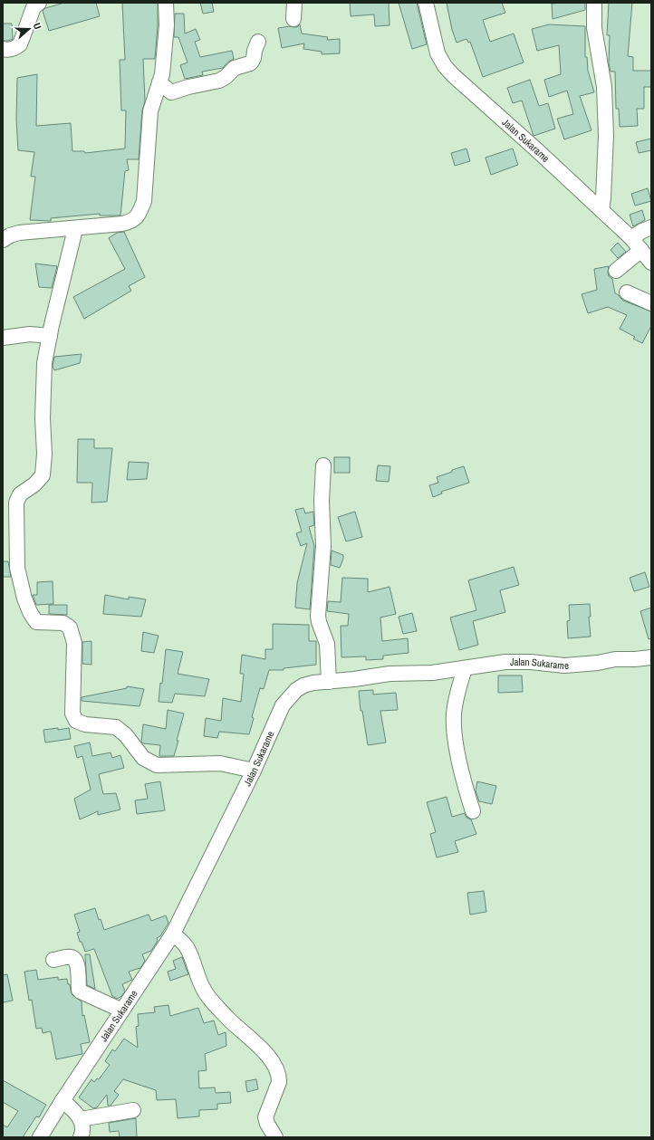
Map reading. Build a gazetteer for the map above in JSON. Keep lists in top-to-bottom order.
{
  "streets": {
    "street": ["Jalan Sukarame"]
  },
  "north": "right"
}
